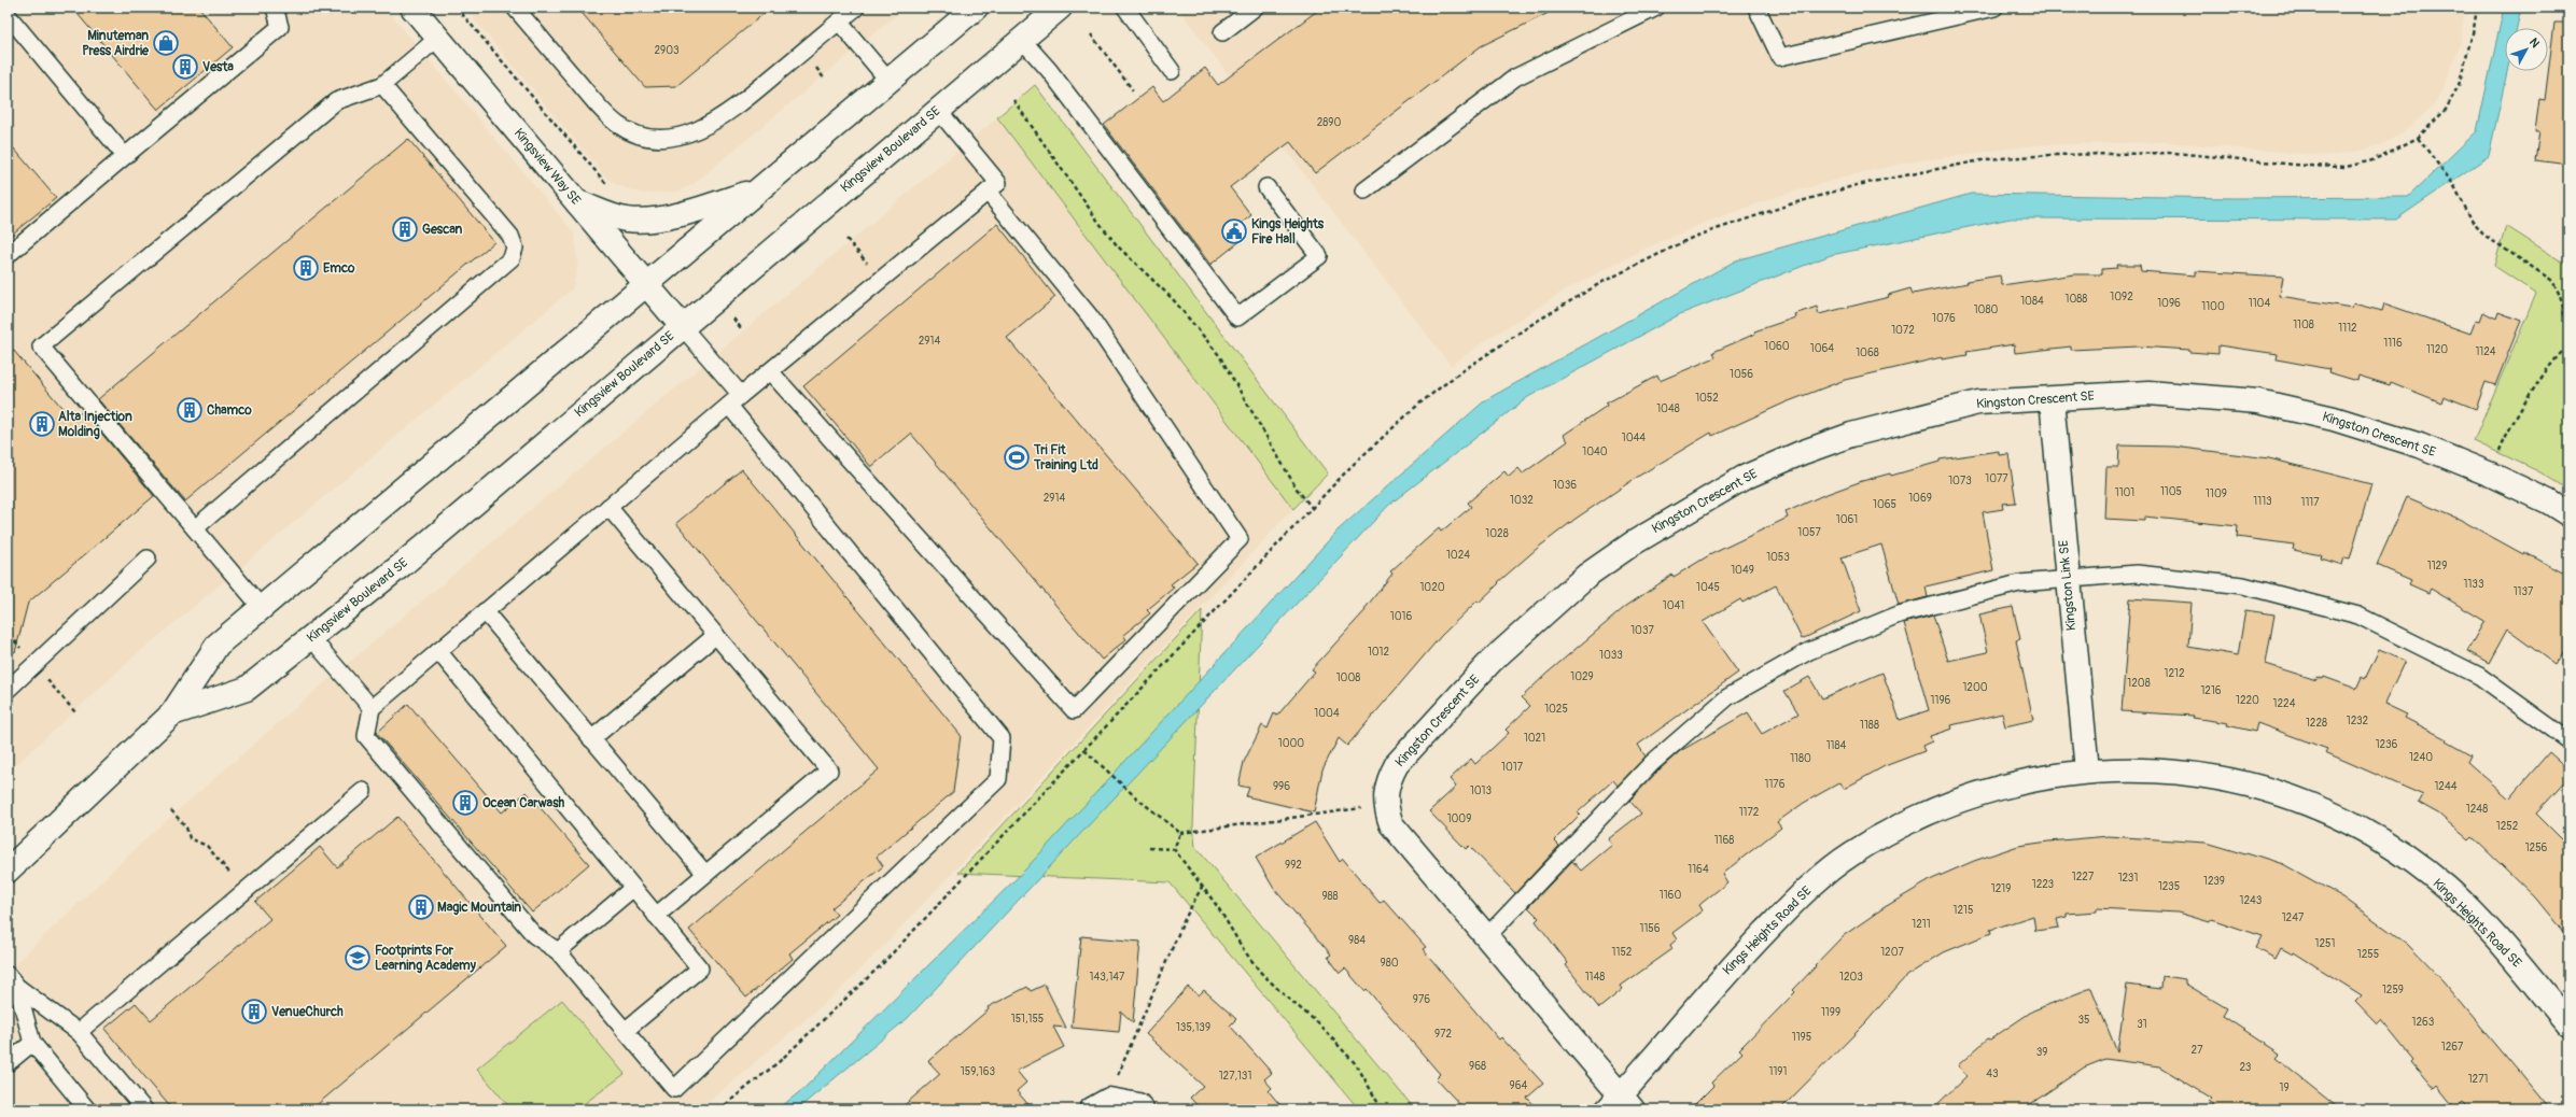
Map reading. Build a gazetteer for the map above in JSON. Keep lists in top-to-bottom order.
{
  "streets": {
    "street": [
      "Kingsview Boulevard SE",
      "Kingsview Way SE",
      "Kingston Crescent SE",
      "Kingston Link SE",
      "Kings Heights Road SE"
    ]
  },
  "crossings": [
    ["Kingsview Boulevard SE", "Kingsview Way SE"],
    ["Kingston Crescent SE", "Kingston Link SE"],
    ["Kingston Crescent SE", "Kings Heights Road SE"],
    ["Kingston Link SE", "Kings Heights Road SE"]
  ],
  "places": {
    "shop": ["Minuteman Press Airdrie"],
    "building": [
      "Vesta",
      "Gescan",
      "Emco",
      "Chamco",
      "Alta Injection Molding",
      "Ocean Carwash",
      "Magic Mountain",
      "VenueChurch"
    ],
    "public building": ["Kings Heights Fire Hall"],
    "sports": ["Tri Fit Training Ltd"],
    "school or university": ["Footprints For Learning Academy"]
  },
  "house_numbers": [
    "2903",
    "2890",
    "1092",
    "1088",
    "1084",
    "1096",
    "1104",
    "1100",
    "1080",
    "1076",
    "1108",
    "1112",
    "1072",
    "2914",
    "1116",
    "1060",
    "1064",
    "1120",
    "1124",
    "1068",
    "1056",
    "1052",
    "1048",
    "1044",
    "1040",
    "1077",
    "1073",
    "1036",
    "1105",
    "1101",
    "1109",
    "2914",
    "1069",
    "1032",
    "1113",
    "1117",
    "1065",
    "1061",
    "1057",
    "1028",
    "1024",
    "1053",
    "1129",
    "1049",
    "1133",
    "1020",
    "1045",
    "1137",
    "1041",
    "1016",
    "1037",
    "1012",
    "1033",
    "1212",
    "1029",
    "1008",
    "1208",
    "1200",
    "1216",
    "1196",
    "1220",
    "1224",
    "1025",
    "1004",
    "1232",
    "1228",
    "1188",
    "1021",
    "1000",
    "1236",
    "1184",
    "1240",
    "1180",
    "1017",
    "1176",
    "996",
    "1244",
    "1013",
    "1248",
    "1172",
    "1009",
    "1252",
    "1168",
    "1256",
    "992",
    "1164",
    "1227",
    "1231",
    "1239",
    "1223",
    "1235",
    "1219",
    "1160",
    "988",
    "1243",
    "1215",
    "1247",
    "1211",
    "1156",
    "984",
    "1251",
    "1152",
    "1207",
    "1255",
    "980",
    "143,147",
    "1148",
    "1203",
    "1259",
    "976",
    "1199",
    "151,155",
    "35",
    "1263",
    "31",
    "135,139",
    "972",
    "1195",
    "1267",
    "27",
    "39",
    "968",
    "23",
    "159,163",
    "1191",
    "43",
    "127,131",
    "1271",
    "964",
    "19"
  ],
  "north": "top right"
}
